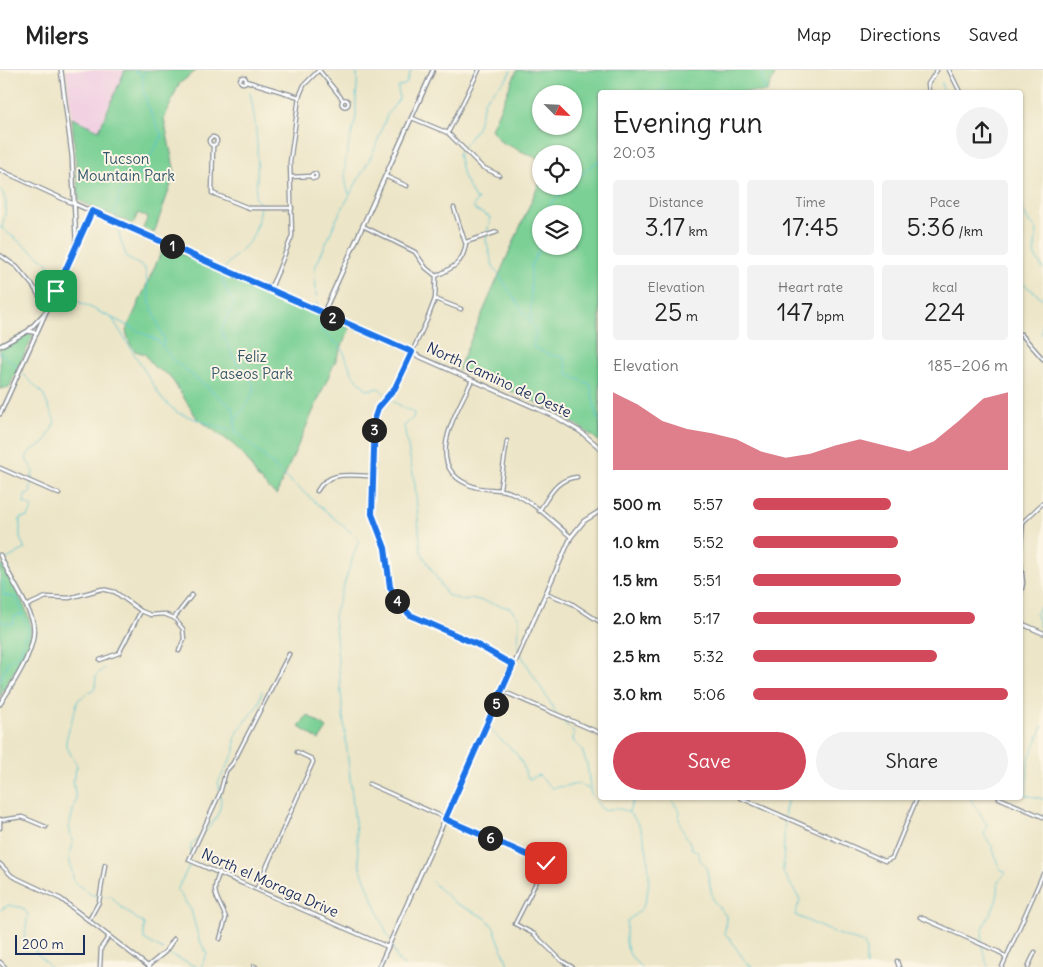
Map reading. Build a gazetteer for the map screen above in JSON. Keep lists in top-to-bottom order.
{
  "streets": {
    "street": ["North Camino de Oeste", "North el Moraga Drive"]
  },
  "parks": ["Tucson Mountain Park", "Feliz Paseos Park"],
  "scale_bar": "200 m",
  "north": "bottom right",
  "page": {
    "header": "Milers",
    "nav": ["Map", "Directions", "Saved"],
    "heading": ["Evening run", "20:03"],
    "stats": [
      ["Distance", "3.17 km"],
      ["Time", "17:45"],
      ["Pace", "5:36 /km"],
      ["Elevation", "25 m"],
      ["Heart rate", "147 bpm"],
      ["kcal", "224"]
    ],
    "pins": [
      "1",
      "2",
      "3",
      "4",
      "5",
      "6"
    ],
    "chart": ["Elevation", "185–206 m"],
    "list": [
      {
        "name": "500 m",
        "note": "5:57"
      },
      {
        "name": "1.0 km",
        "note": "5:52"
      },
      {
        "name": "1.5 km",
        "note": "5:51"
      },
      {
        "name": "2.0 km",
        "note": "5:17"
      },
      {
        "name": "2.5 km",
        "note": "5:32"
      },
      {
        "name": "3.0 km",
        "note": "5:06"
      }
    ],
    "buttons": ["Save", "Share"],
    "scale": "200 m"
  }
}
